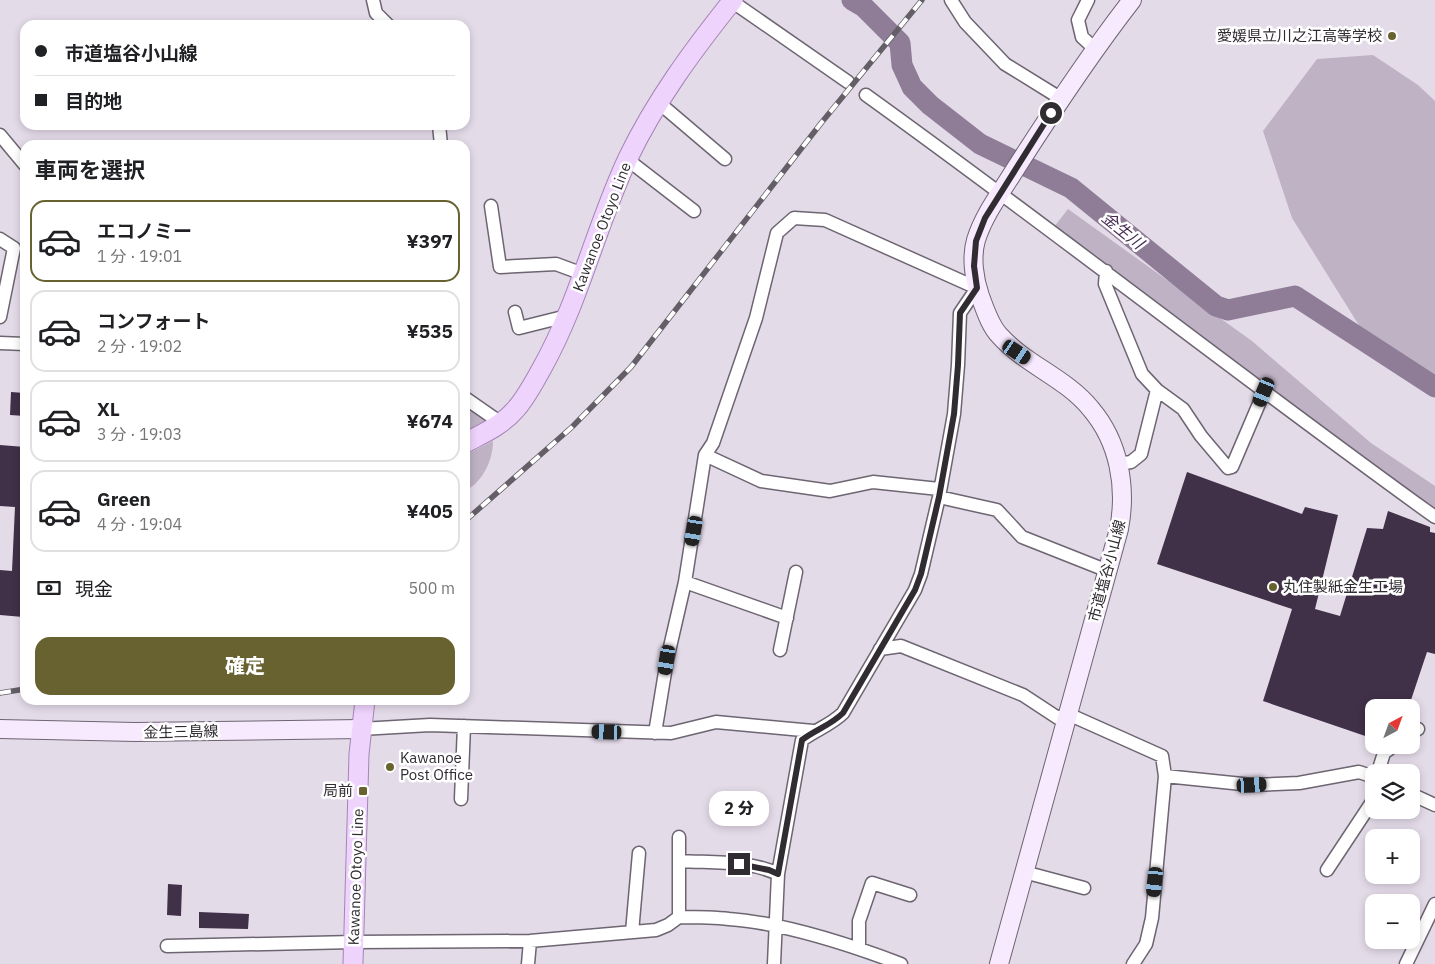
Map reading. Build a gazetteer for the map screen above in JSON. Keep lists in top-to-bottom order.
{
  "streets": {
    "main road": ["Kawanoe Otoyo Line"],
    "street": ["市道塩谷小山線", "金生三島線"]
  },
  "crossings": [
    ["Kawanoe Otoyo Line", "金生三島線"]
  ],
  "water": ["金生川"],
  "places": {
    "other": ["愛媛県立川之江高等学校", "丸住製紙金生工場", "Kawanoe Post Office"],
    "transit": ["局前"]
  },
  "north": "top right",
  "page": {
    "banner": ["市道塩谷小山線", "目的地"],
    "heading": "車両を選択",
    "list": [
      {
        "name": "エコノミー",
        "note": "1 分 · 19:01",
        "value": "¥397"
      },
      {
        "name": "コンフォート",
        "note": "2 分 · 19:02",
        "value": "¥535"
      },
      {
        "name": "XL",
        "note": "3 分 · 19:03",
        "value": "¥674"
      },
      {
        "name": "Green",
        "note": "4 分 · 19:04",
        "value": "¥405"
      }
    ],
    "pay": ["現金", "500 m"],
    "buttons": "確定",
    "map_buttons": ["+", "−"],
    "bubble": "2 分"
  }
}
